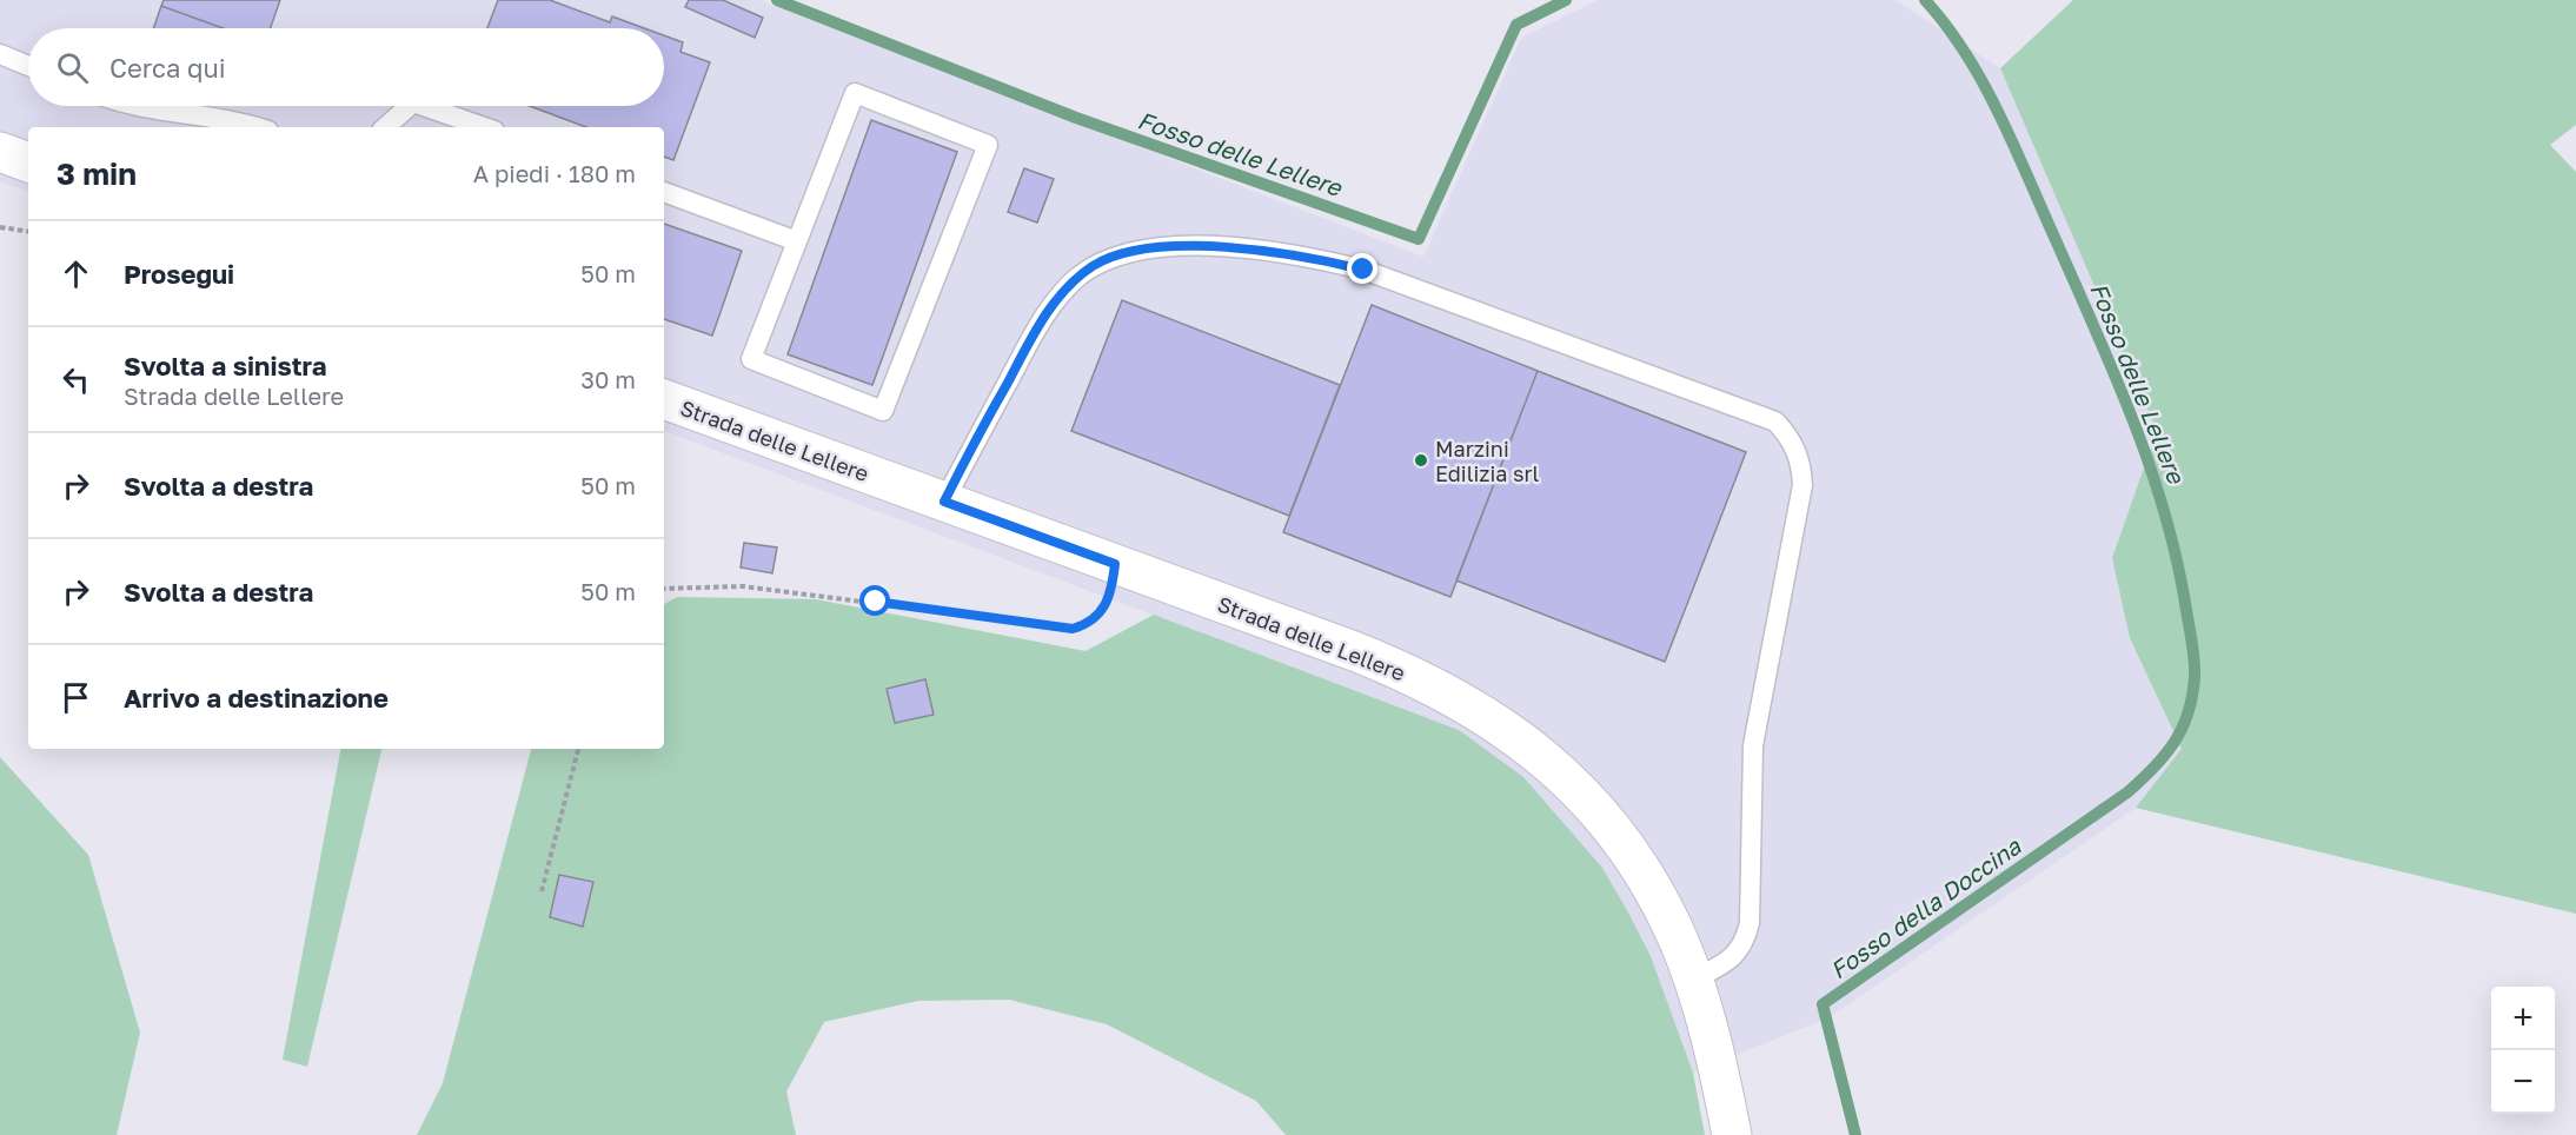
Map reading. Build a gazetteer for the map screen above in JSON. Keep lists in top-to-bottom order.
{
  "streets": {
    "street": ["Strada delle Lellere"]
  },
  "water": ["Fosso delle Lellere", "Fosso della Doccina"],
  "places": ["Marzini Edilizia srl"],
  "page": {
    "search": "Cerca qui",
    "heading": ["3 min", "A piedi · 180 m"],
    "list": [
      ["Prosegui", "50 m"],
      ["Svolta a sinistra", "Strada delle Lellere", "30 m"],
      ["Svolta a destra", "50 m"],
      ["Svolta a destra", "50 m"],
      "Arrivo a destinazione"
    ],
    "map_buttons": ["+", "−"]
  }
}
